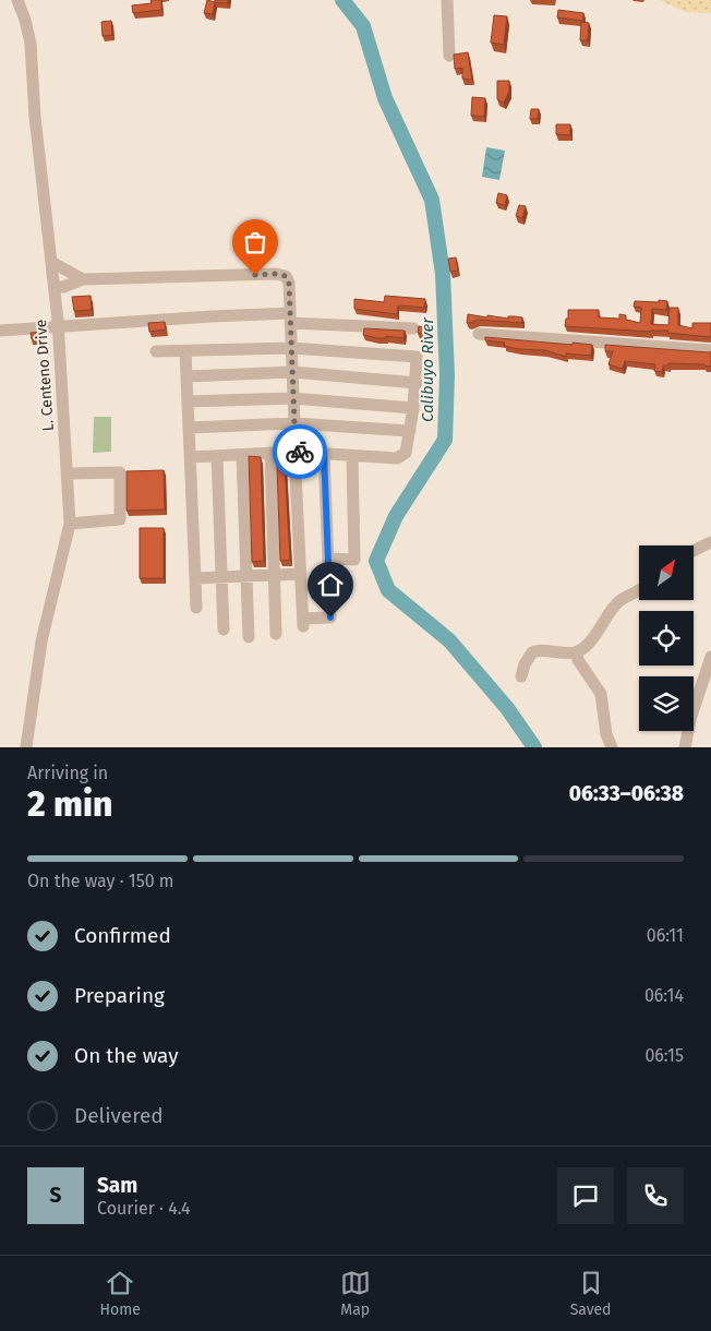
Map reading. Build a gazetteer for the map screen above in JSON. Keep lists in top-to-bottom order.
{
  "streets": {
    "street": ["L. Centeno Drive"]
  },
  "water": ["Calibuyo River"],
  "north": "top right",
  "page": {
    "heading": ["2 min", "Arriving in", "06:33–06:38"],
    "panel": ["Sam", "Courier · 4.4"],
    "bar": "On the way · 150 m",
    "list": [
      ["Confirmed", "06:11"],
      ["Preparing", "06:14"],
      ["On the way", "06:15"],
      "Delivered"
    ],
    "round": "S",
    "tabs": ["Home", "Map", "Saved"]
  }
}
